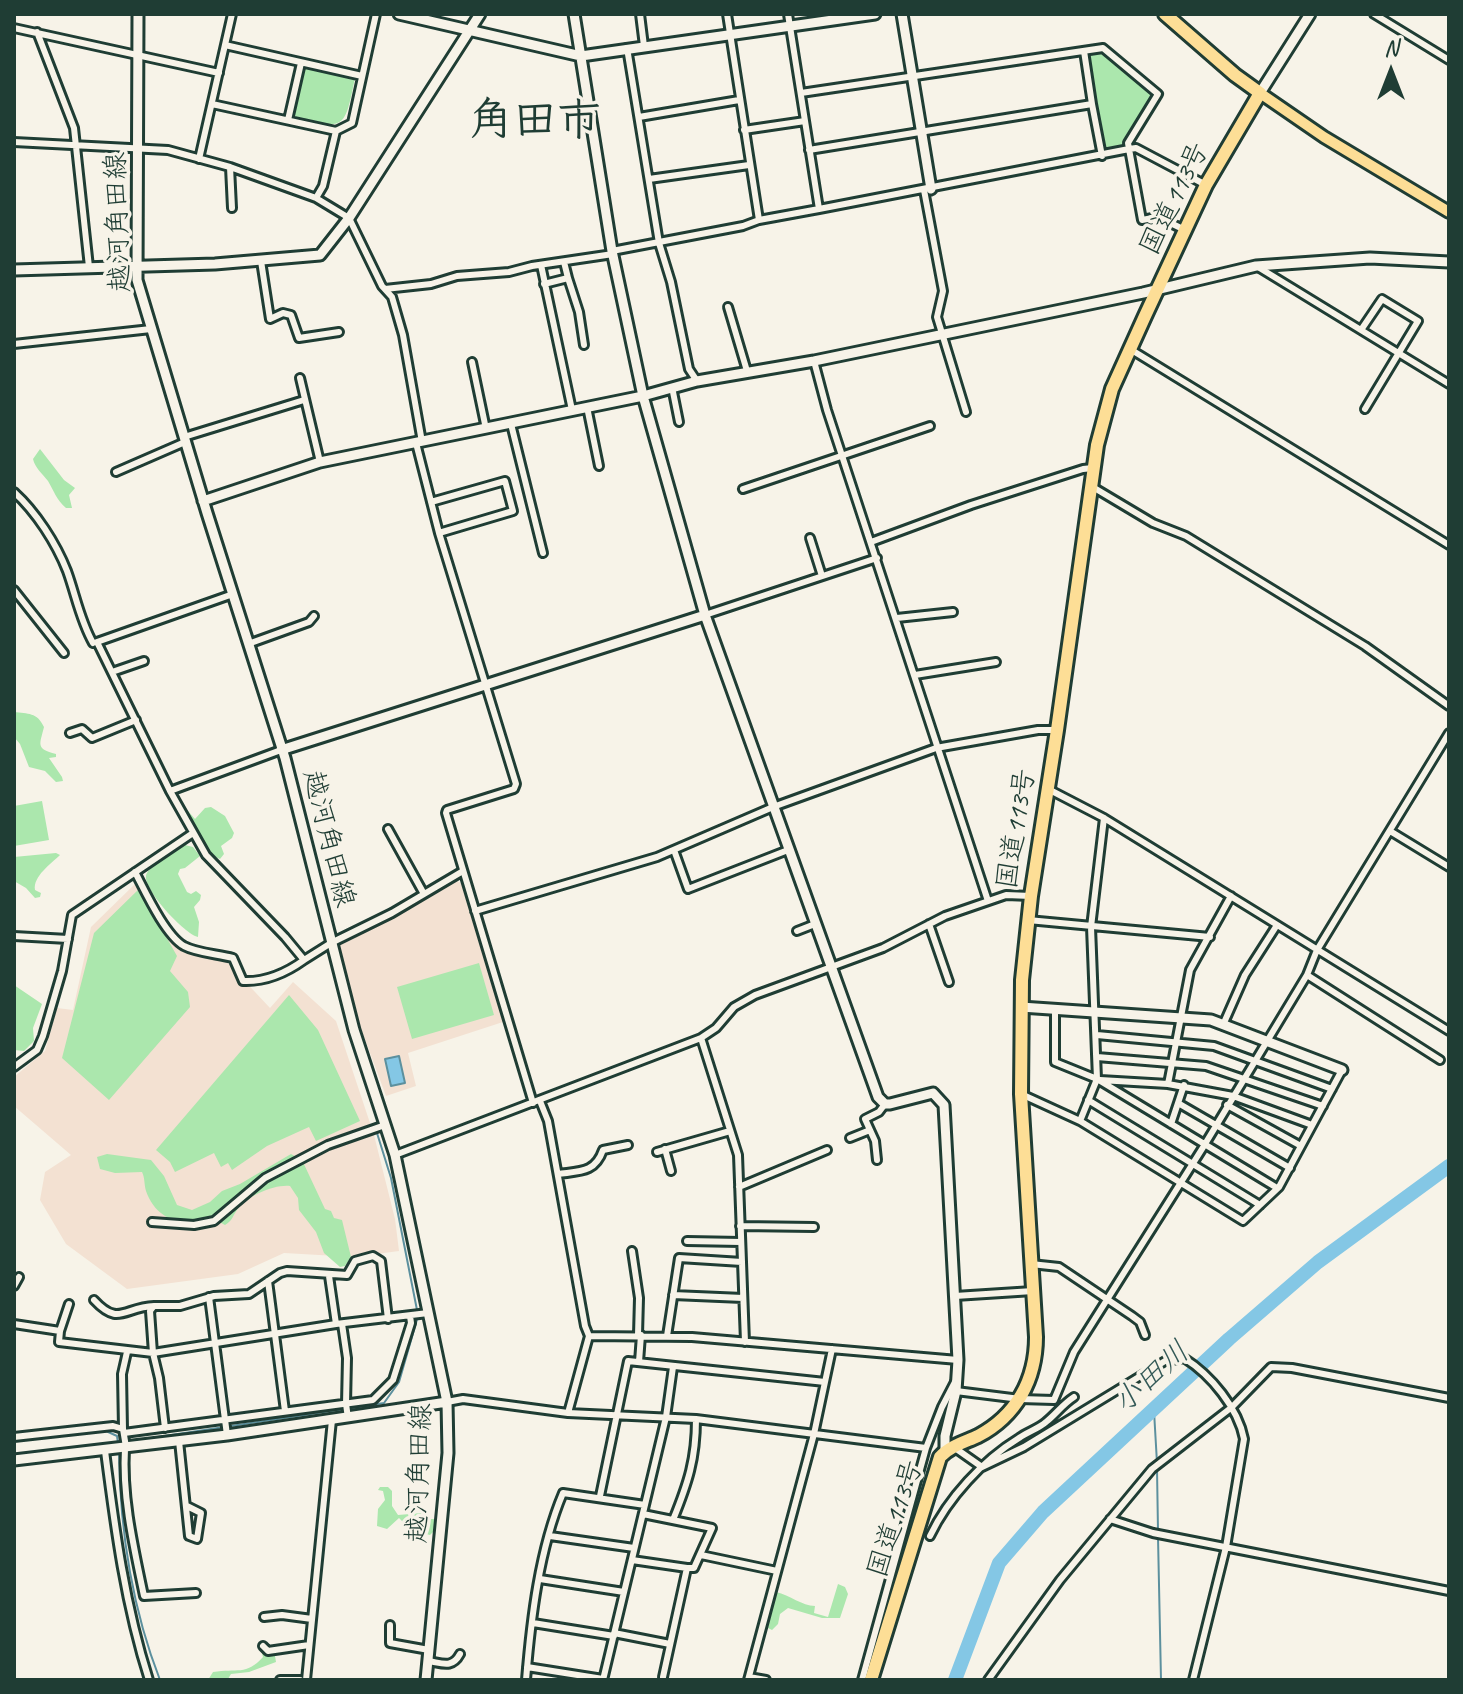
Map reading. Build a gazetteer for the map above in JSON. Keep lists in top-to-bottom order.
{
  "streets": {
    "highway": ["国道113号"],
    "street": ["越河角田線"]
  },
  "districts": ["角田市"],
  "water": ["小田川"],
  "north": "top"
}
